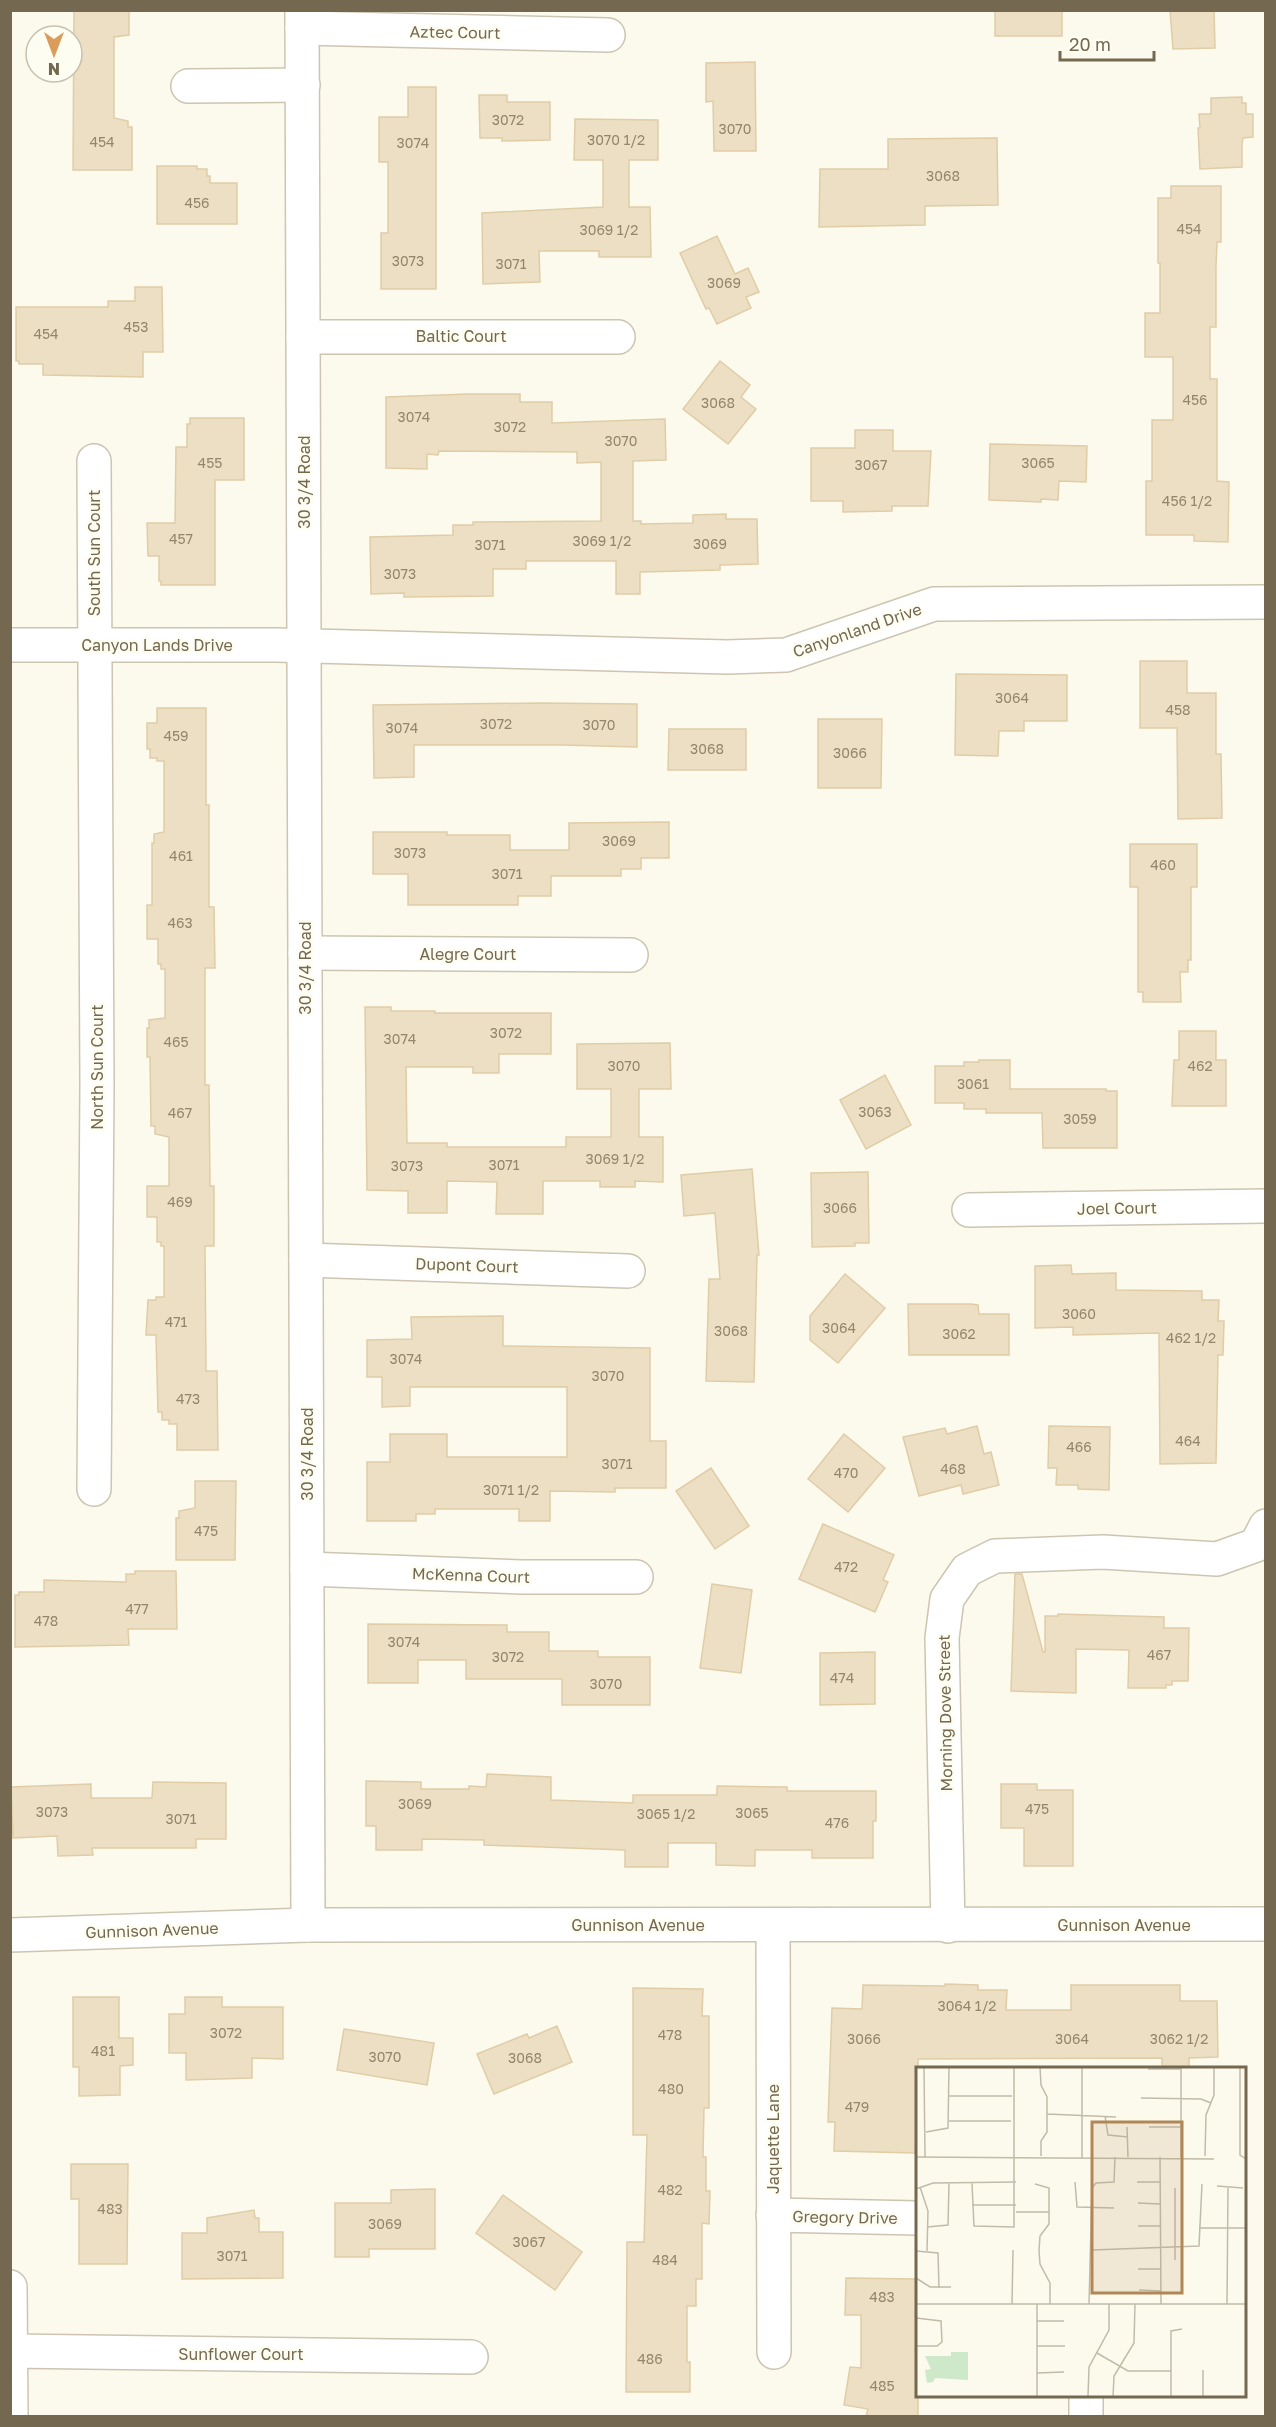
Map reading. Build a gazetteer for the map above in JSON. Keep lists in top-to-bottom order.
{
  "streets": {
    "street": [
      "Aztec Court",
      "Baltic Court",
      "30 3/4 Road",
      "South Sun Court",
      "Canyonland Drive",
      "Canyon Lands Drive",
      "Alegre Court",
      "North Sun Court",
      "Joel Court",
      "Dupont Court",
      "McKenna Court",
      "Morning Dove Street",
      "Gunnison Avenue",
      "Jaquette Lane",
      "Gregory Drive",
      "Sunflower Court"
    ]
  },
  "crossings": [
    ["Aztec Court", "30 3/4 Road"],
    ["Baltic Court", "30 3/4 Road"],
    ["30 3/4 Road", "Canyonland Drive"],
    ["30 3/4 Road", "Canyon Lands Drive"],
    ["30 3/4 Road", "Alegre Court"],
    ["30 3/4 Road", "Dupont Court"],
    ["30 3/4 Road", "McKenna Court"],
    ["30 3/4 Road", "Gunnison Avenue"],
    ["South Sun Court", "Canyon Lands Drive"],
    ["South Sun Court", "North Sun Court"],
    ["Canyonland Drive", "Canyon Lands Drive"],
    ["Canyon Lands Drive", "North Sun Court"],
    ["Morning Dove Street", "Gunnison Avenue"],
    ["Gunnison Avenue", "Jaquette Lane"],
    ["Jaquette Lane", "Gregory Drive"]
  ],
  "house_numbers": [
    "3072",
    "3070",
    "3070 1/2",
    "454",
    "3074",
    "3068",
    "456",
    "454",
    "3069 1/2",
    "3073",
    "3071",
    "3069",
    "453",
    "454",
    "456",
    "3068",
    "3074",
    "3072",
    "3070",
    "455",
    "3065",
    "3067",
    "456 1/2",
    "457",
    "3069 1/2",
    "3069",
    "3071",
    "3073",
    "3064",
    "458",
    "3072",
    "3070",
    "3074",
    "459",
    "3068",
    "3066",
    "3069",
    "3073",
    "461",
    "460",
    "3071",
    "463",
    "3072",
    "3074",
    "465",
    "3070",
    "462",
    "3061",
    "3063",
    "467",
    "3059",
    "3069 1/2",
    "3071",
    "3073",
    "469",
    "3066",
    "3060",
    "471",
    "3064",
    "3068",
    "3062",
    "462 1/2",
    "3074",
    "3070",
    "473",
    "464",
    "466",
    "3071",
    "468",
    "470",
    "3071 1/2",
    "475",
    "472",
    "477",
    "478",
    "3074",
    "467",
    "3072",
    "474",
    "3070",
    "3069",
    "475",
    "3073",
    "3065",
    "3065 1/2",
    "3071",
    "476",
    "3064 1/2",
    "3072",
    "478",
    "3066",
    "3064",
    "3062 1/2",
    "481",
    "3070",
    "3068",
    "480",
    "479",
    "482",
    "483",
    "3069",
    "3067",
    "3071",
    "484",
    "483",
    "486",
    "485"
  ],
  "scale_bar": "20 m",
  "north": "bottom"
}
